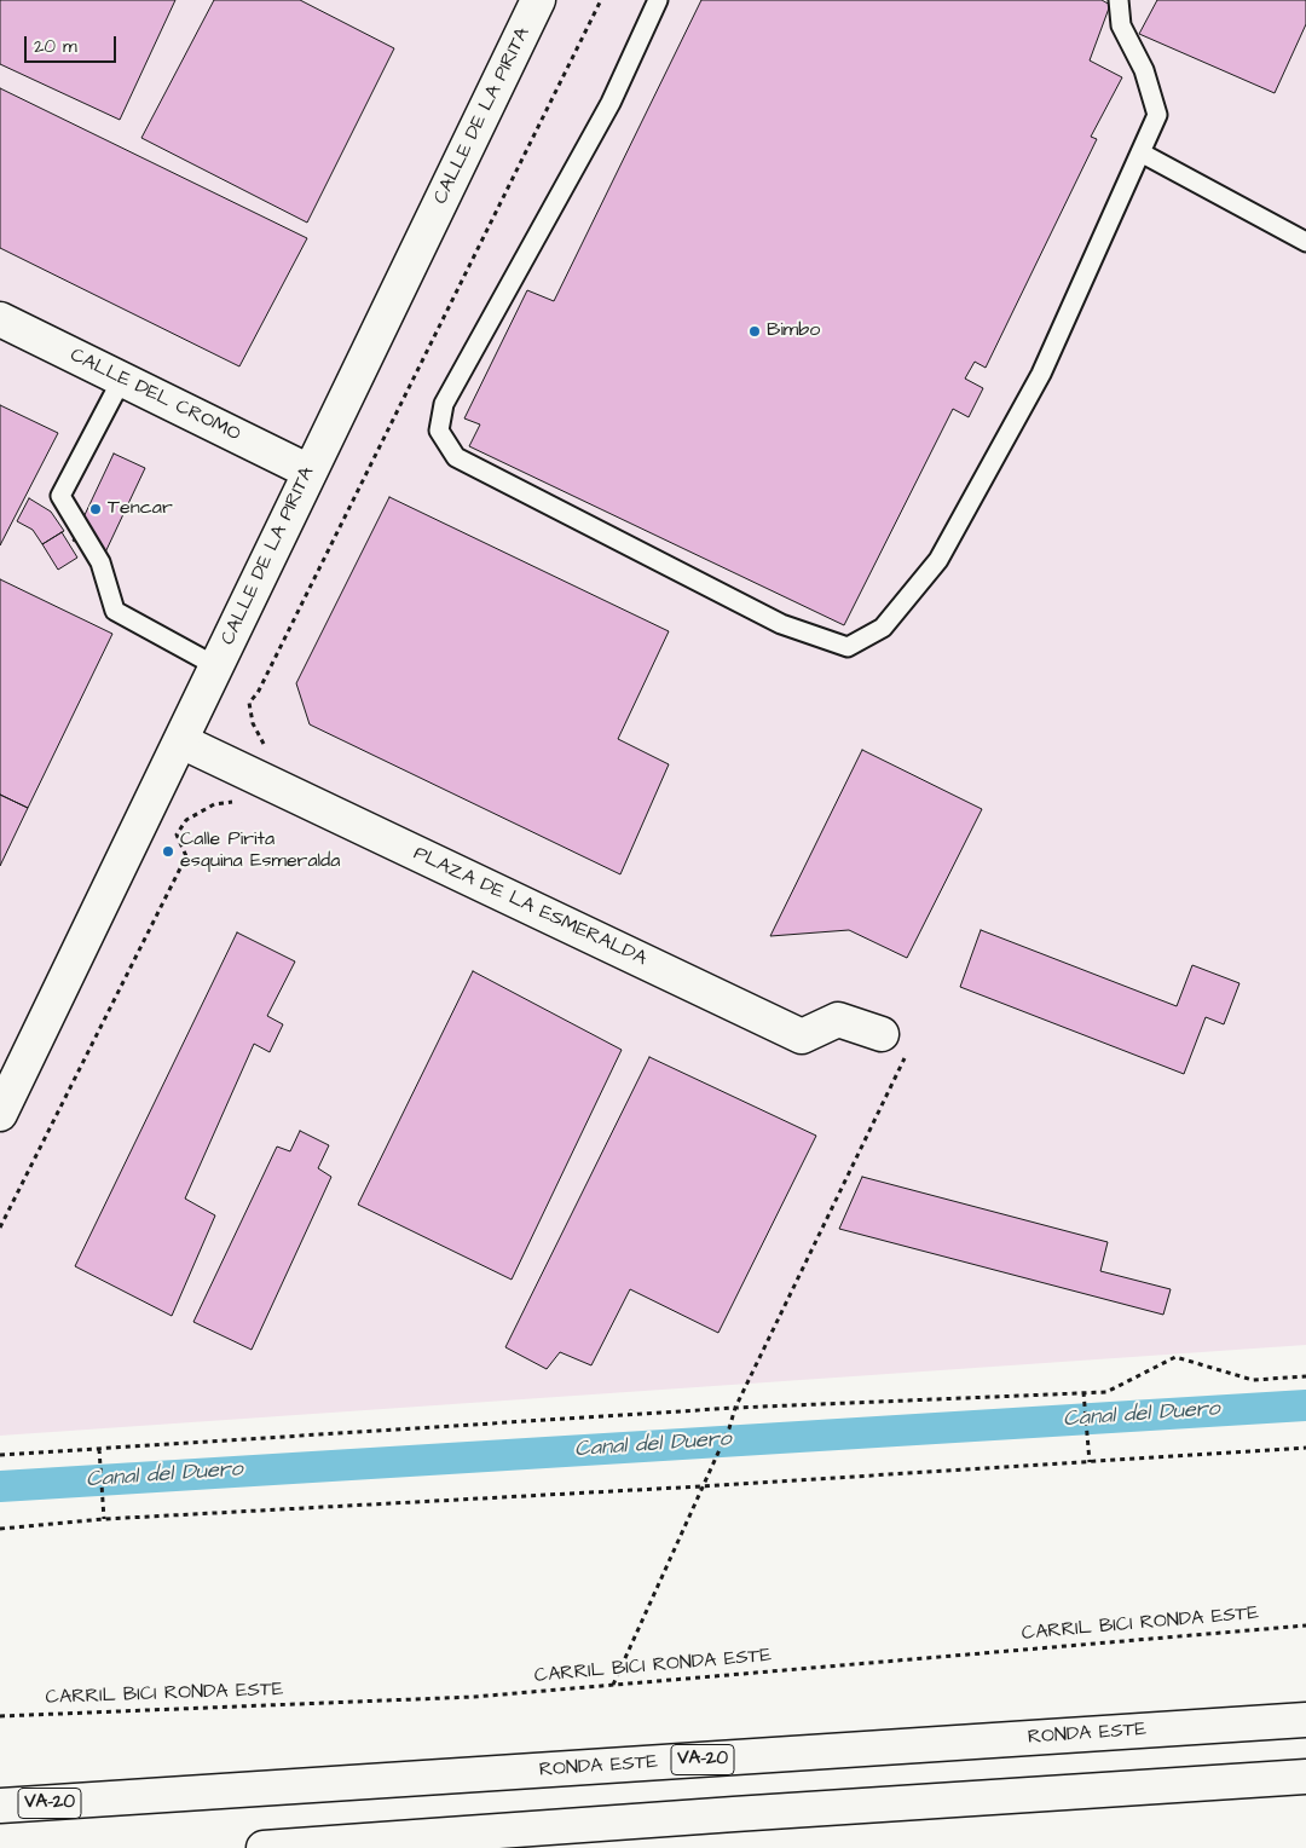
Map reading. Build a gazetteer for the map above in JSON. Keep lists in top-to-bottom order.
{
  "streets": {
    "main road": [
      "CALLE DE LA PIRITA",
      "CALLE DEL CROMO",
      "PLAZA DE LA ESMERALDA",
      "RONDA ESTE",
      "VA-20"
    ],
    "path": ["CARRIL BICI RONDA ESTE"]
  },
  "crossings": [
    ["CALLE DE LA PIRITA", "CALLE DEL CROMO"],
    ["CALLE DE LA PIRITA", "PLAZA DE LA ESMERALDA"]
  ],
  "water": ["Canal del Duero"],
  "places": ["Bimbo", "Tencar", "Calle Pirita esquina Esmeralda"],
  "scale_bar": "20 m"
}
